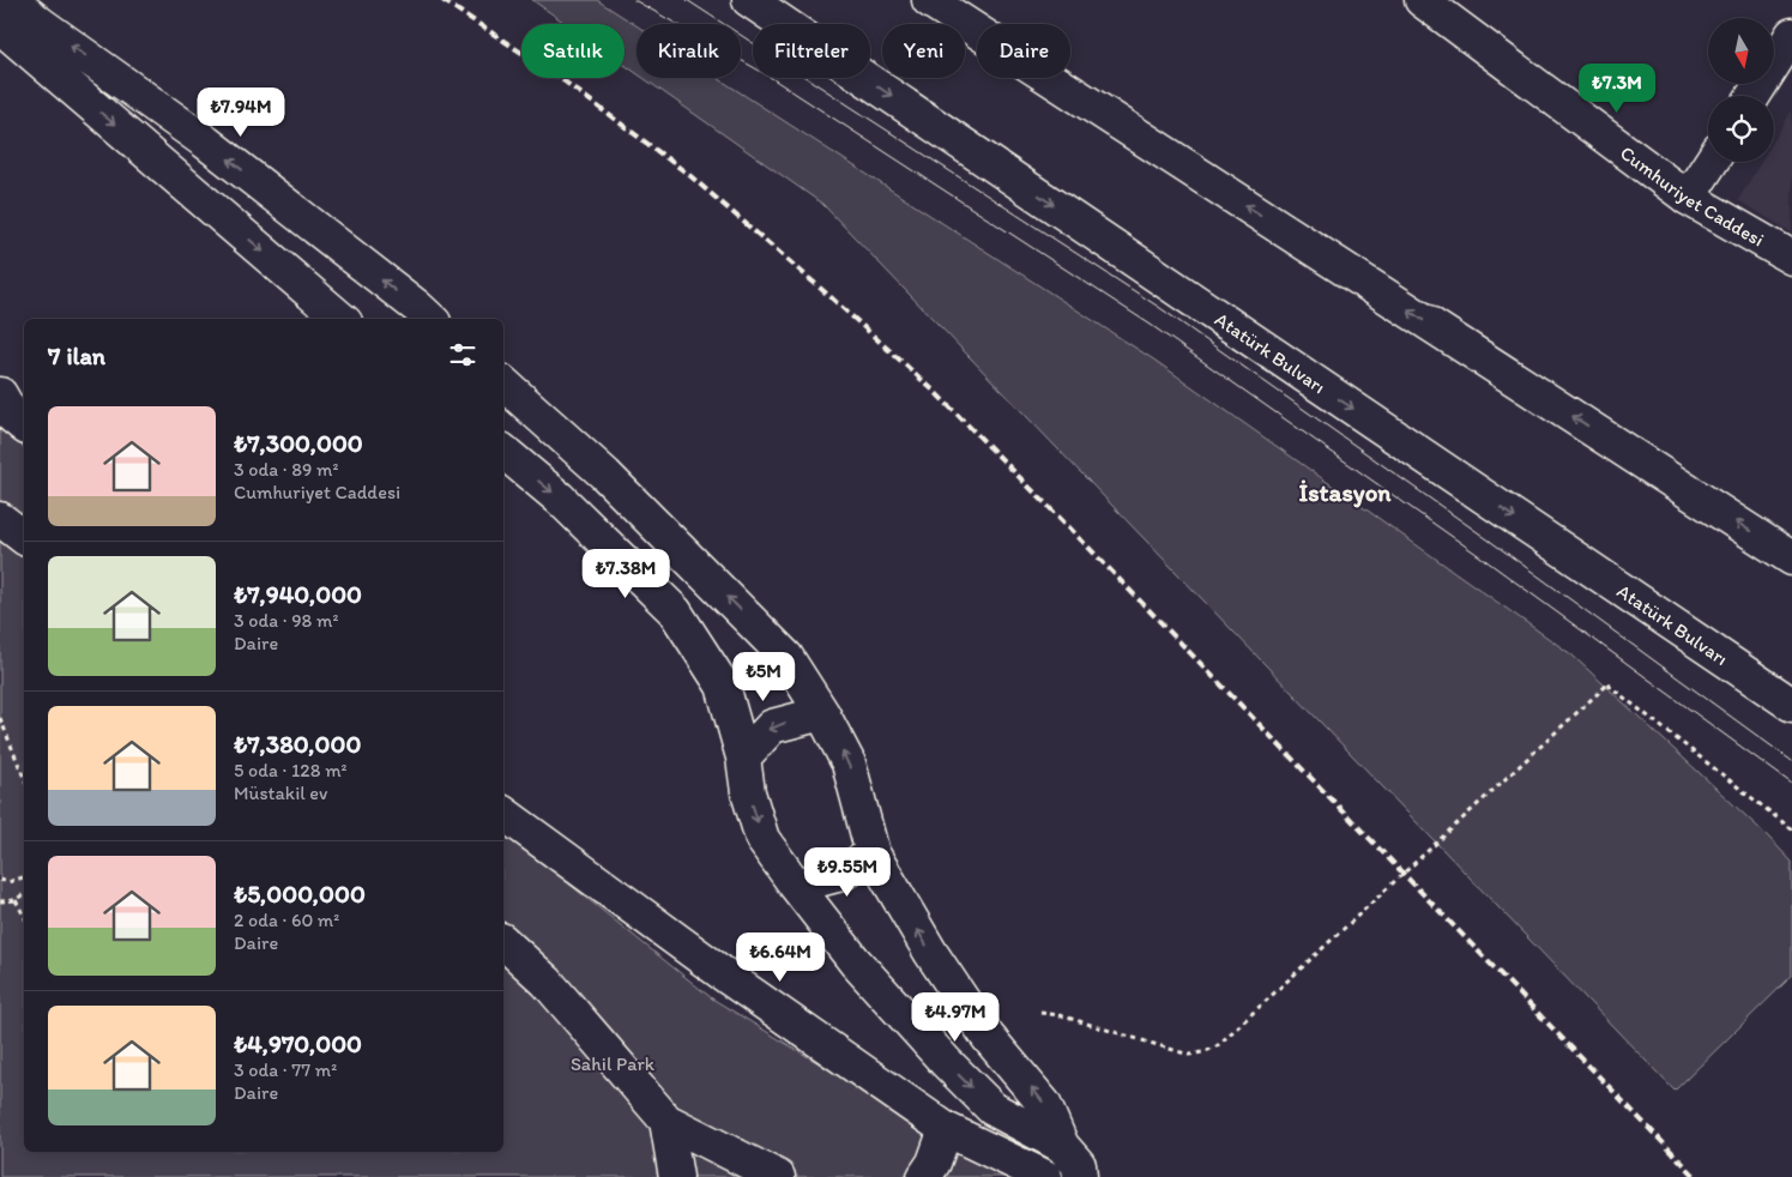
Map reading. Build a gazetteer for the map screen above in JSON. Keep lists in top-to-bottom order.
{
  "streets": {
    "street": ["Cumhuriyet Caddesi", "Atatürk Bulvarı"]
  },
  "districts": ["İstasyon"],
  "parks": ["Sahil Park"],
  "north": "bottom",
  "page": {
    "chip": [
      "Satılık",
      "Kiralık",
      "Filtreler",
      "Yeni",
      "Daire"
    ],
    "price": [
      "₺7.3M",
      "₺7.94M",
      "₺7.38M",
      "₺5M",
      "₺9.55M",
      "₺6.64M",
      "₺4.97M"
    ],
    "heading": "7 ilan",
    "list": [
      {
        "name": "₺7,300,000",
        "note": "3 oda · 89 m² · Cumhuriyet Caddesi"
      },
      {
        "name": "₺7,940,000",
        "note": "3 oda · 98 m² · Daire"
      },
      {
        "name": "₺7,380,000",
        "note": "5 oda · 128 m² · Müstakil ev"
      },
      {
        "name": "₺5,000,000",
        "note": "2 oda · 60 m² · Daire"
      },
      {
        "name": "₺4,970,000",
        "note": "3 oda · 77 m² · Daire"
      }
    ]
  }
}
